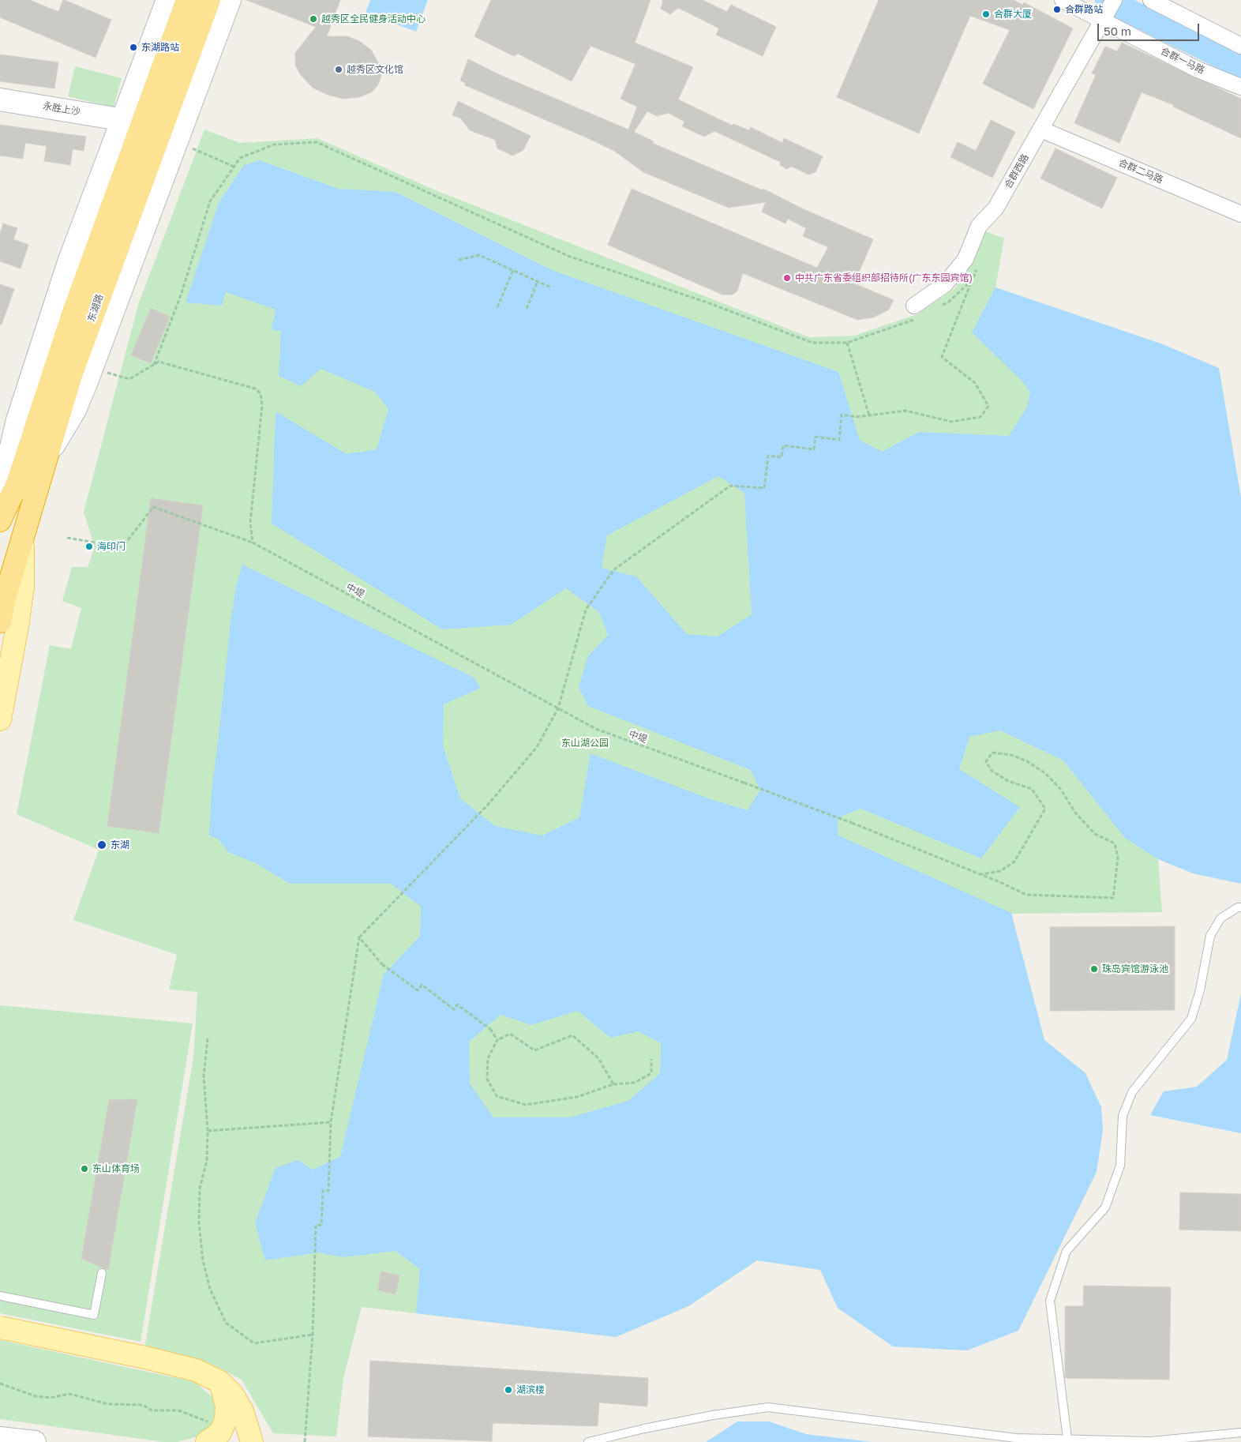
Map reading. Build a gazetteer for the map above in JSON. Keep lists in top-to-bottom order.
{
  "streets": {
    "highway": ["东湖路"],
    "main road": ["永胜上沙"],
    "street": ["合群一马路", "合群西路", "合群二马路"],
    "path": ["中堤"]
  },
  "crossings": [
    ["合群一马路", "合群西路"],
    ["合群西路", "合群二马路"]
  ],
  "parks": ["东山湖公园"],
  "places": [
    "合群路站",
    "合群大厦",
    "越秀区全民健身活动中心",
    "东湖路站",
    "越秀区文化馆",
    "中共广东省委组织部招待所(广东东园宾馆)",
    "海印门",
    "东湖",
    "珠岛宾馆游泳池",
    "东山体育场",
    "湖滨楼"
  ],
  "scale_bar": "50 m"
}
